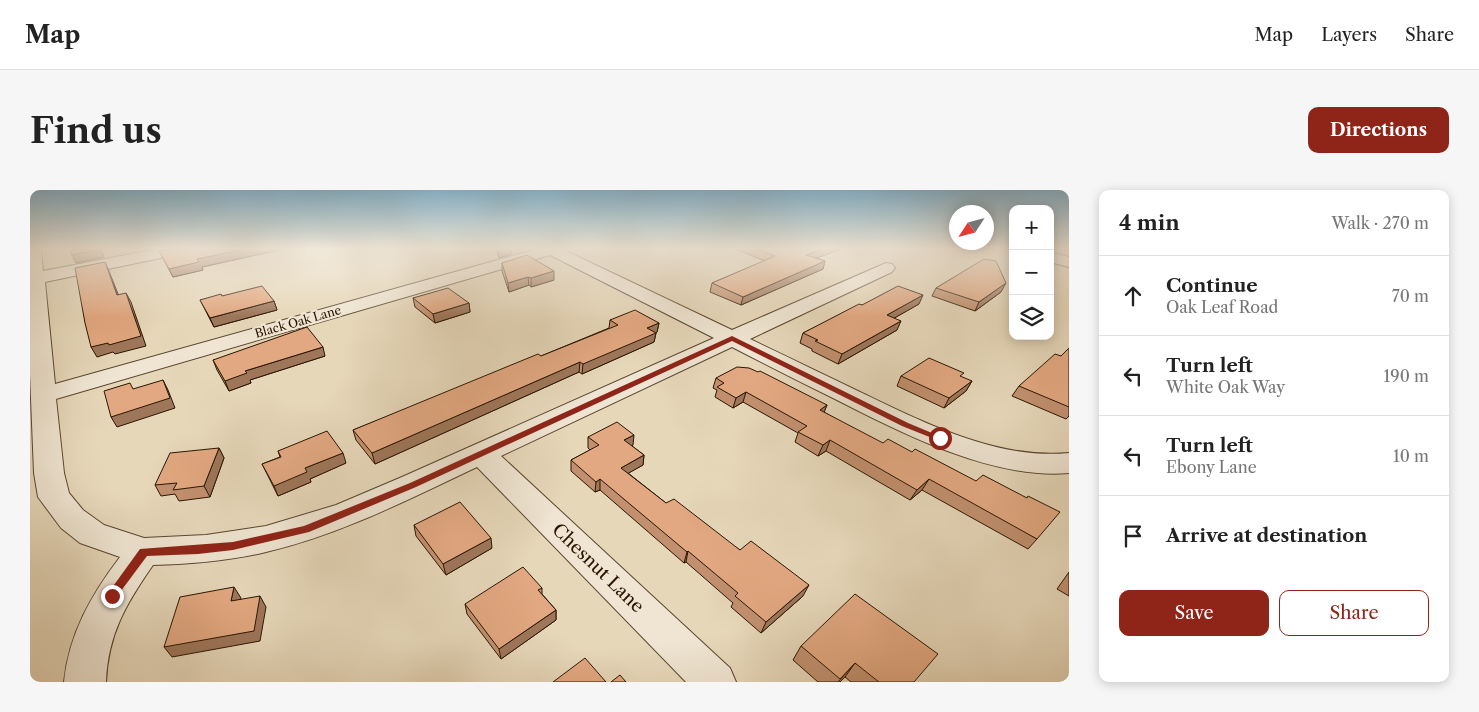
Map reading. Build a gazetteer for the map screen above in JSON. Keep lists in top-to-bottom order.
{
  "streets": {
    "street": ["Black Oak Lane", "Chesnut Lane"]
  },
  "north": "bottom left",
  "page": {
    "header": "Map",
    "nav": ["Map", "Layers", "Share"],
    "buttons": [
      "Directions",
      ["Save", "Share"]
    ],
    "title": "Find us",
    "heading": ["4 min", "Walk · 270 m"],
    "map_buttons": ["+", "−"],
    "list": [
      ["Continue", "Oak Leaf Road", "70 m"],
      ["Turn left", "White Oak Way", "190 m"],
      ["Turn left", "Ebony Lane", "10 m"],
      "Arrive at destination"
    ]
  }
}
